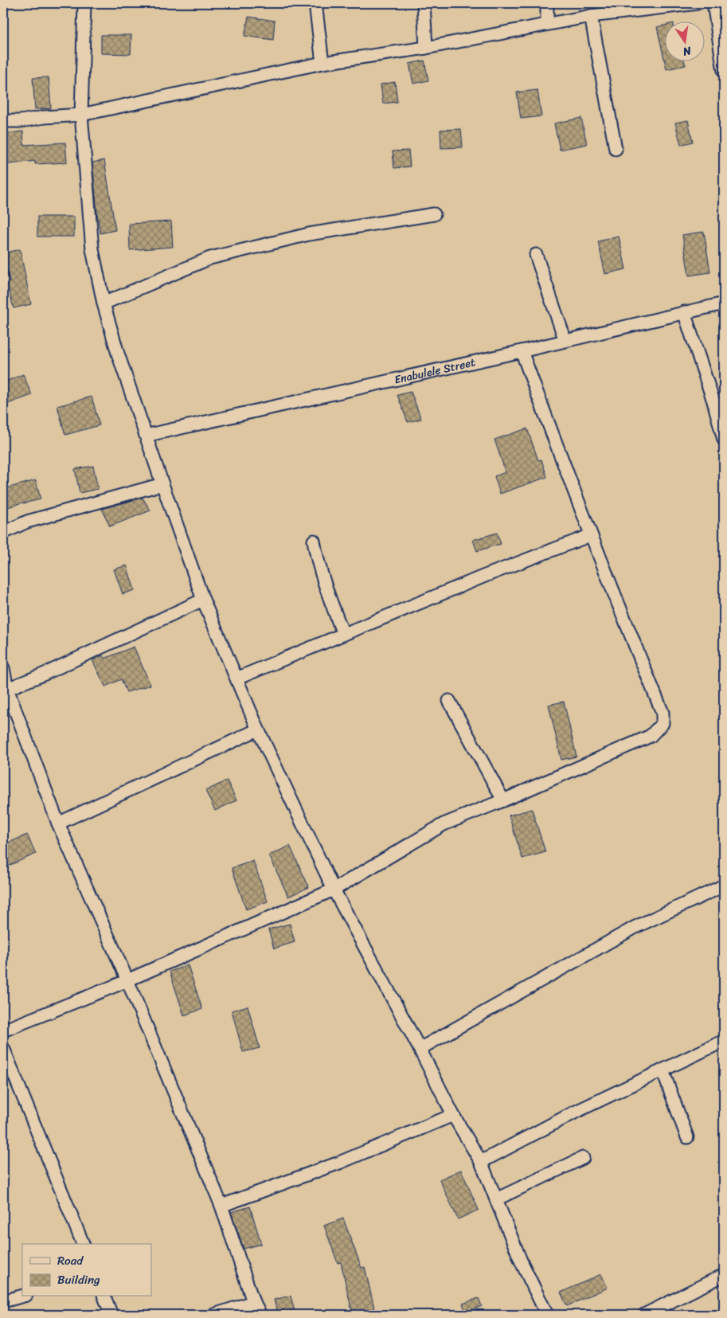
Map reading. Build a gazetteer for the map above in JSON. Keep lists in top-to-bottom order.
{
  "streets": {
    "street": ["Enabulele Street"]
  },
  "legend": ["Road", "Building"],
  "north": "bottom"
}
